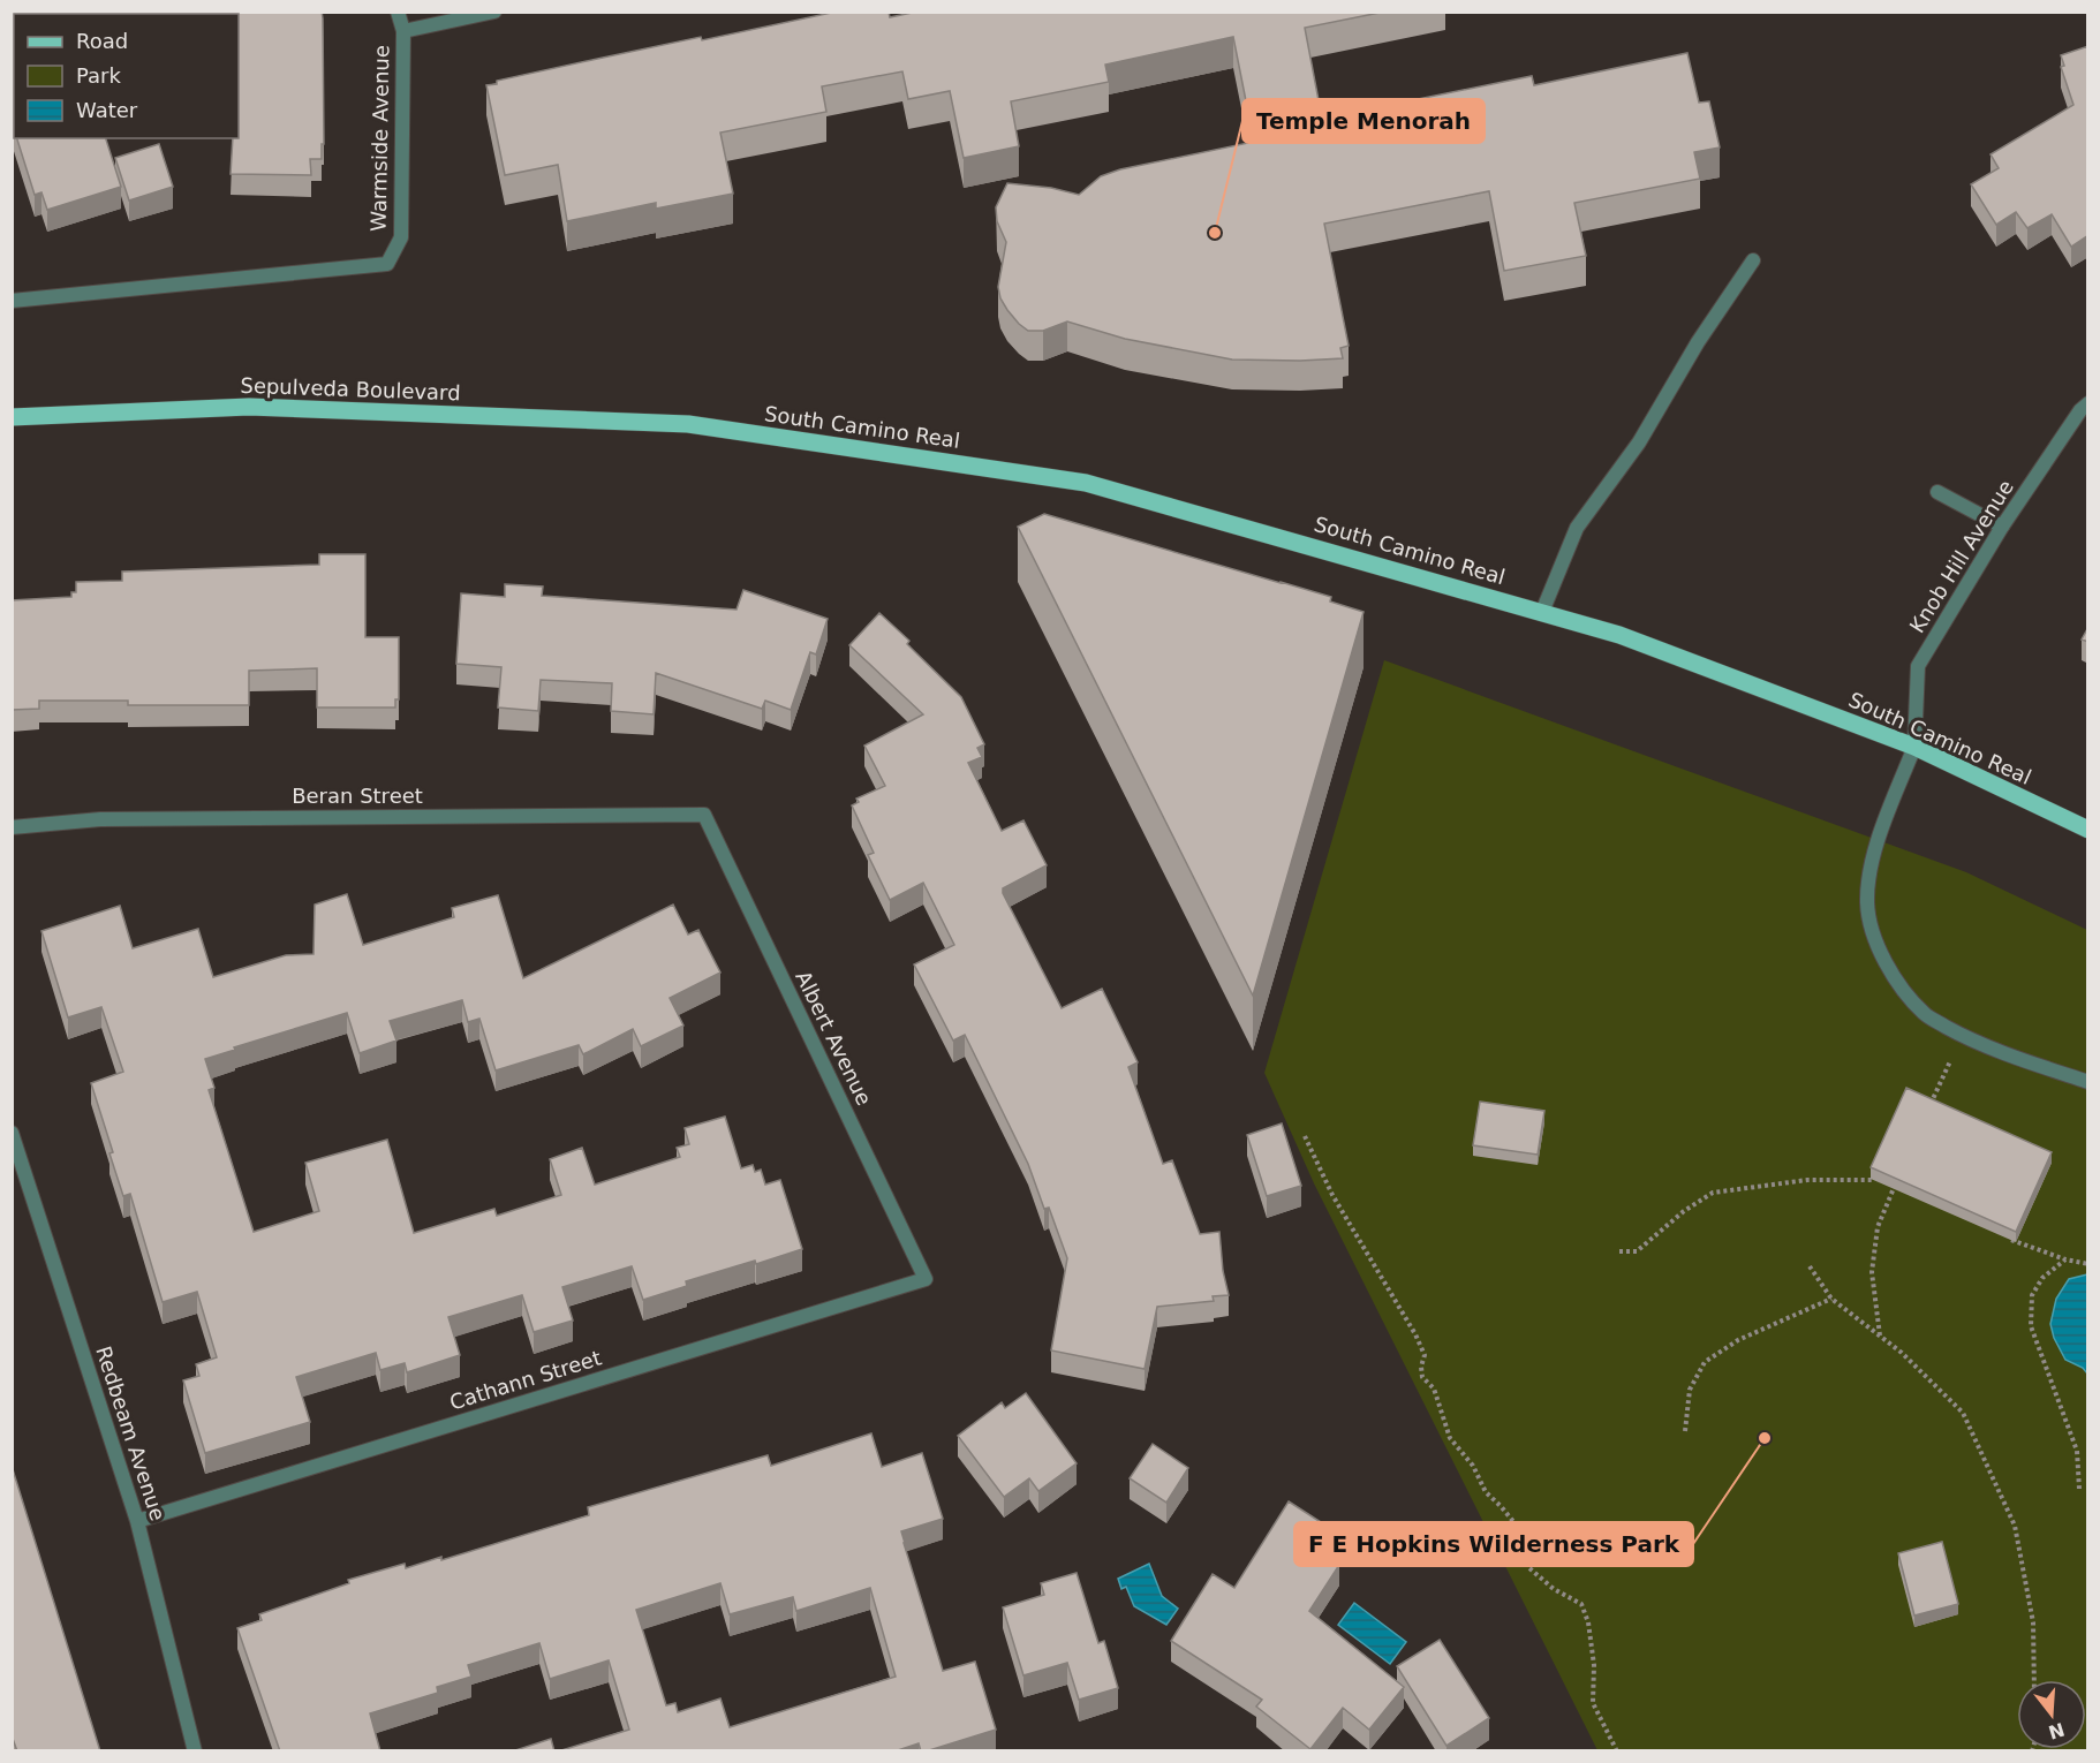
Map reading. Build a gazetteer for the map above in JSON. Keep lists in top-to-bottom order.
{
  "streets": {
    "main road": ["Sepulveda Boulevard", "South Camino Real"],
    "street": [
      "Warmside Avenue",
      "Knob Hill Avenue",
      "Beran Street",
      "Albert Avenue",
      "Cathann Street",
      "Redbeam Avenue"
    ]
  },
  "crossings": [
    ["Sepulveda Boulevard", "South Camino Real"],
    ["South Camino Real", "Knob Hill Avenue"],
    ["Beran Street", "Albert Avenue"],
    ["Albert Avenue", "Cathann Street"],
    ["Cathann Street", "Redbeam Avenue"]
  ],
  "places": ["Temple Menorah", "F E Hopkins Wilderness Park"],
  "legend": ["Road", "Park", "Water"],
  "north": "bottom"
}
